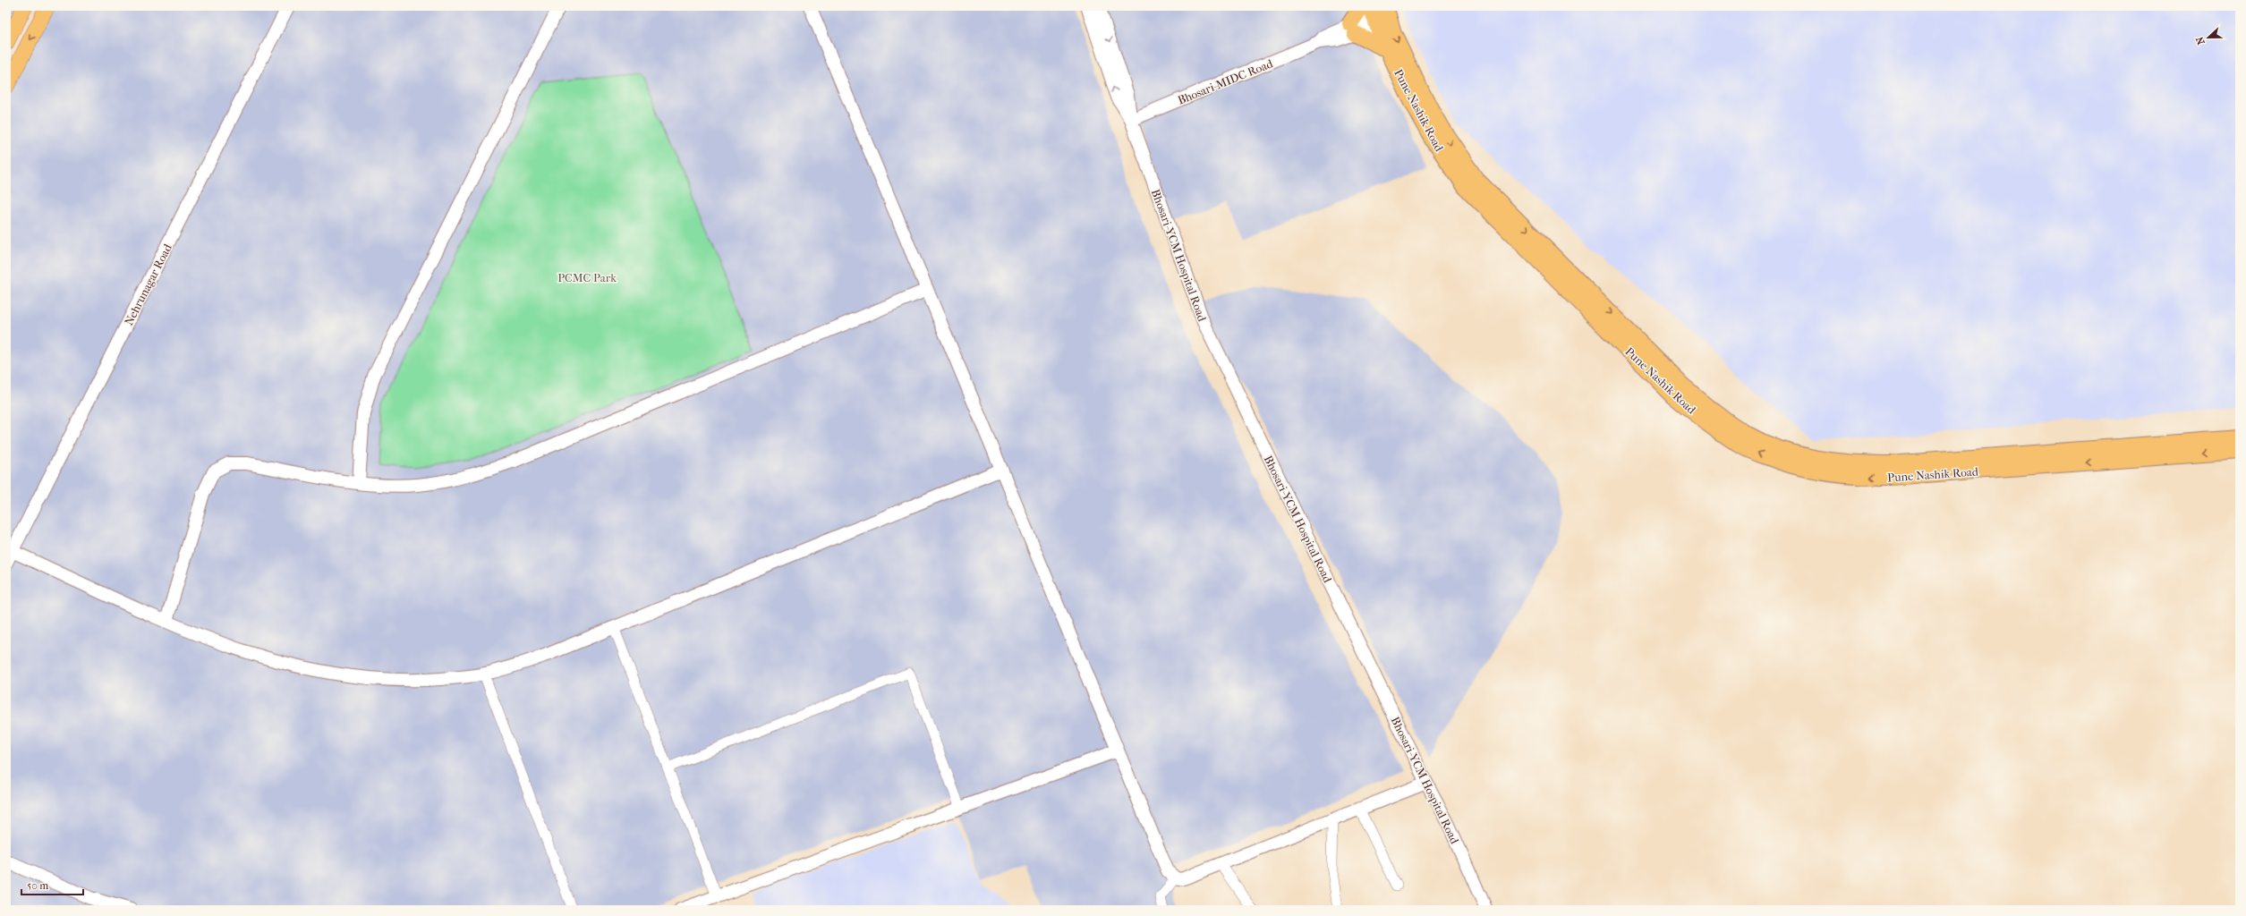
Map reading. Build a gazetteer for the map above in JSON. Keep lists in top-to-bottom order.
{
  "streets": {
    "highway": ["Pune Nashik Road"],
    "street": ["Bhosari-MIDC Road", "Bhosari-YCM Hospital Road", "Nehrunagar Road"]
  },
  "crossings": [
    ["Bhosari-MIDC Road", "Pune Nashik Road"],
    ["Bhosari-MIDC Road", "Bhosari-YCM Hospital Road"]
  ],
  "parks": ["PCMC Park"],
  "scale_bar": "50 m",
  "north": "left"
}
